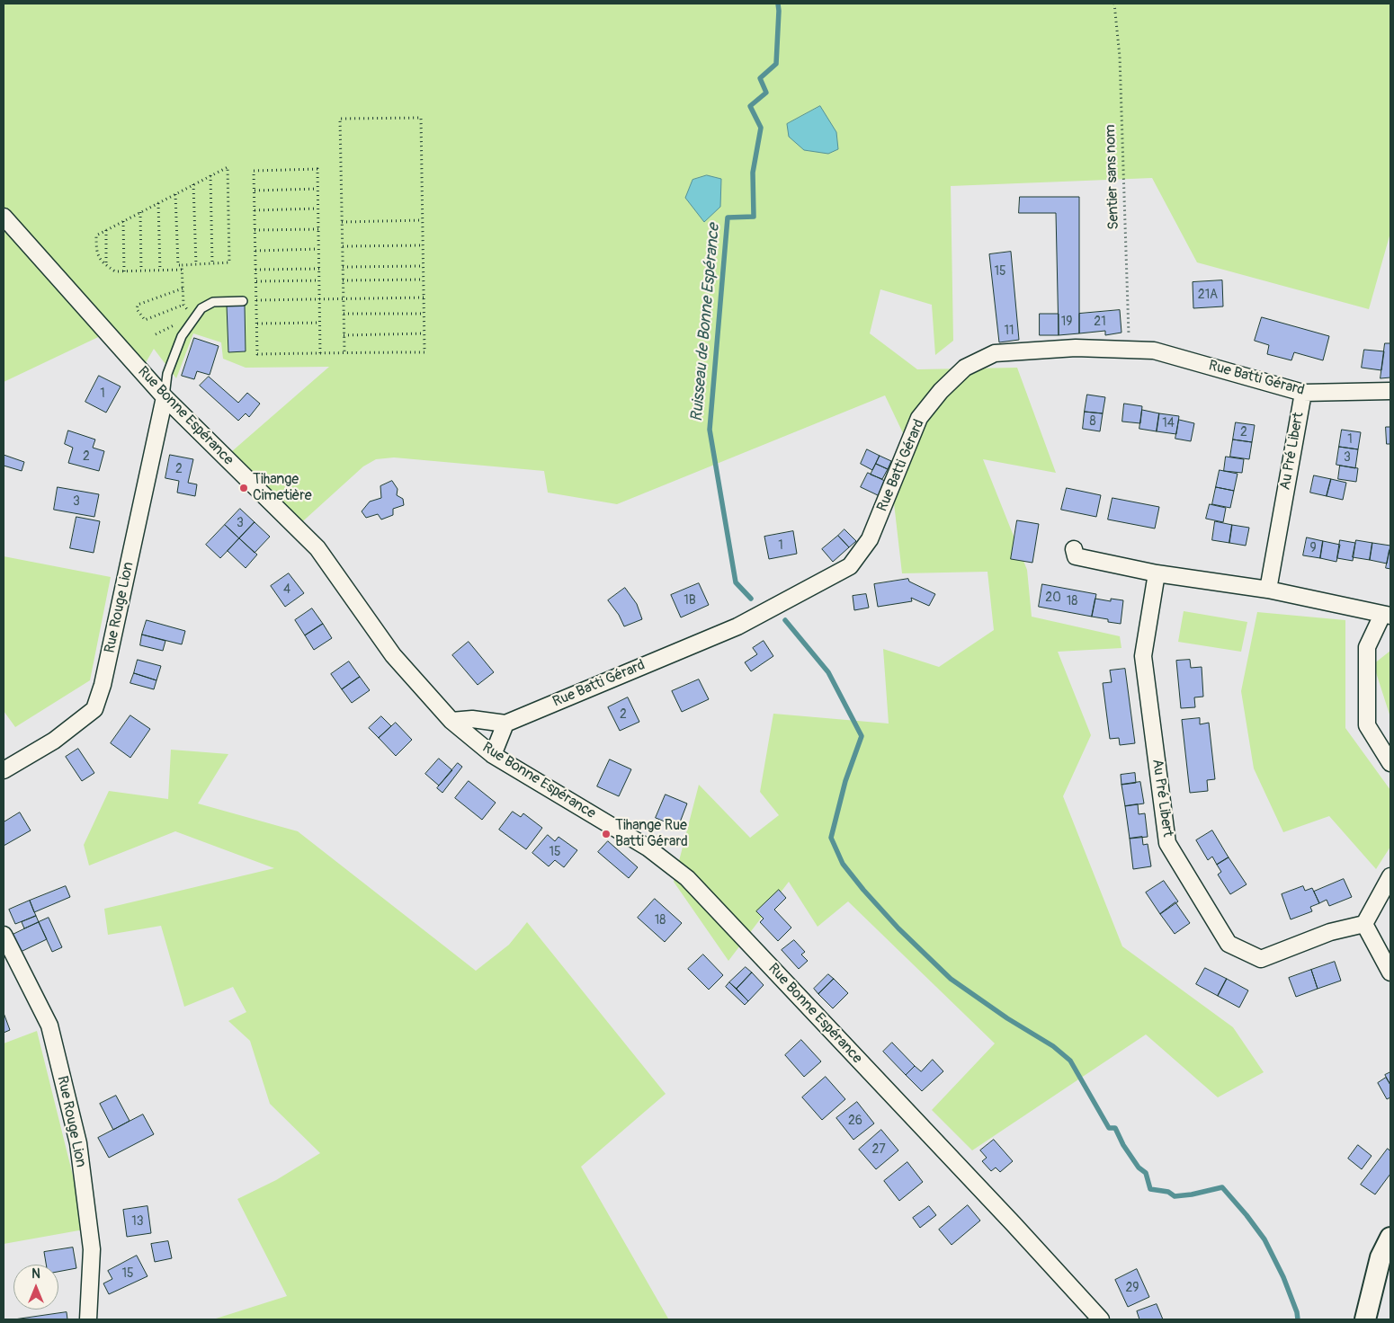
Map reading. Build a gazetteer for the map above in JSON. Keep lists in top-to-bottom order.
{
  "streets": {
    "street": [
      "Rue Batti Gérard",
      "Rue Bonne Espérance",
      "Au Pré Libert",
      "Rue Rouge Lion"
    ],
    "path": ["Sentier sans nom"]
  },
  "crossings": [
    ["Sentier sans nom", "Rue Batti Gérard"],
    ["Rue Batti Gérard", "Au Pré Libert"],
    ["Rue Bonne Espérance", "Rue Rouge Lion"]
  ],
  "water": ["Ruisseau de Bonne Espérance"],
  "places": ["Tihange Cimetière", "Tihange Rue Batti Gérard"],
  "house_numbers": [
    "15",
    "21A",
    "19",
    "21",
    "11",
    "1",
    "8",
    "14",
    "2",
    "1",
    "2",
    "3",
    "2",
    "3",
    "3",
    "1",
    "9",
    "4",
    "20",
    "1B",
    "18",
    "2",
    "15",
    "18",
    "26",
    "27",
    "13",
    "15",
    "29"
  ],
  "north": "top"
}
